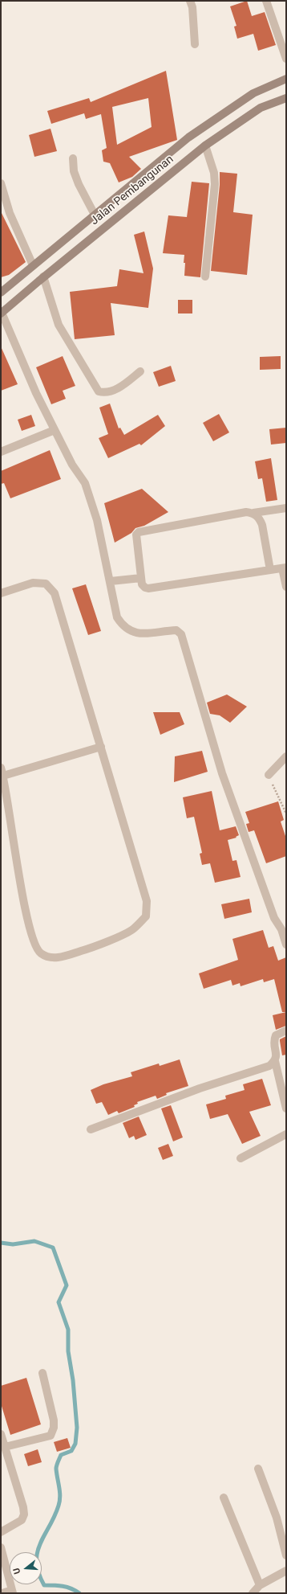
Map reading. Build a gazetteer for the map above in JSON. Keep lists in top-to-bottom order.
{
  "streets": {
    "main road": ["Jalan Pembangunan"]
  },
  "north": "left"
}
